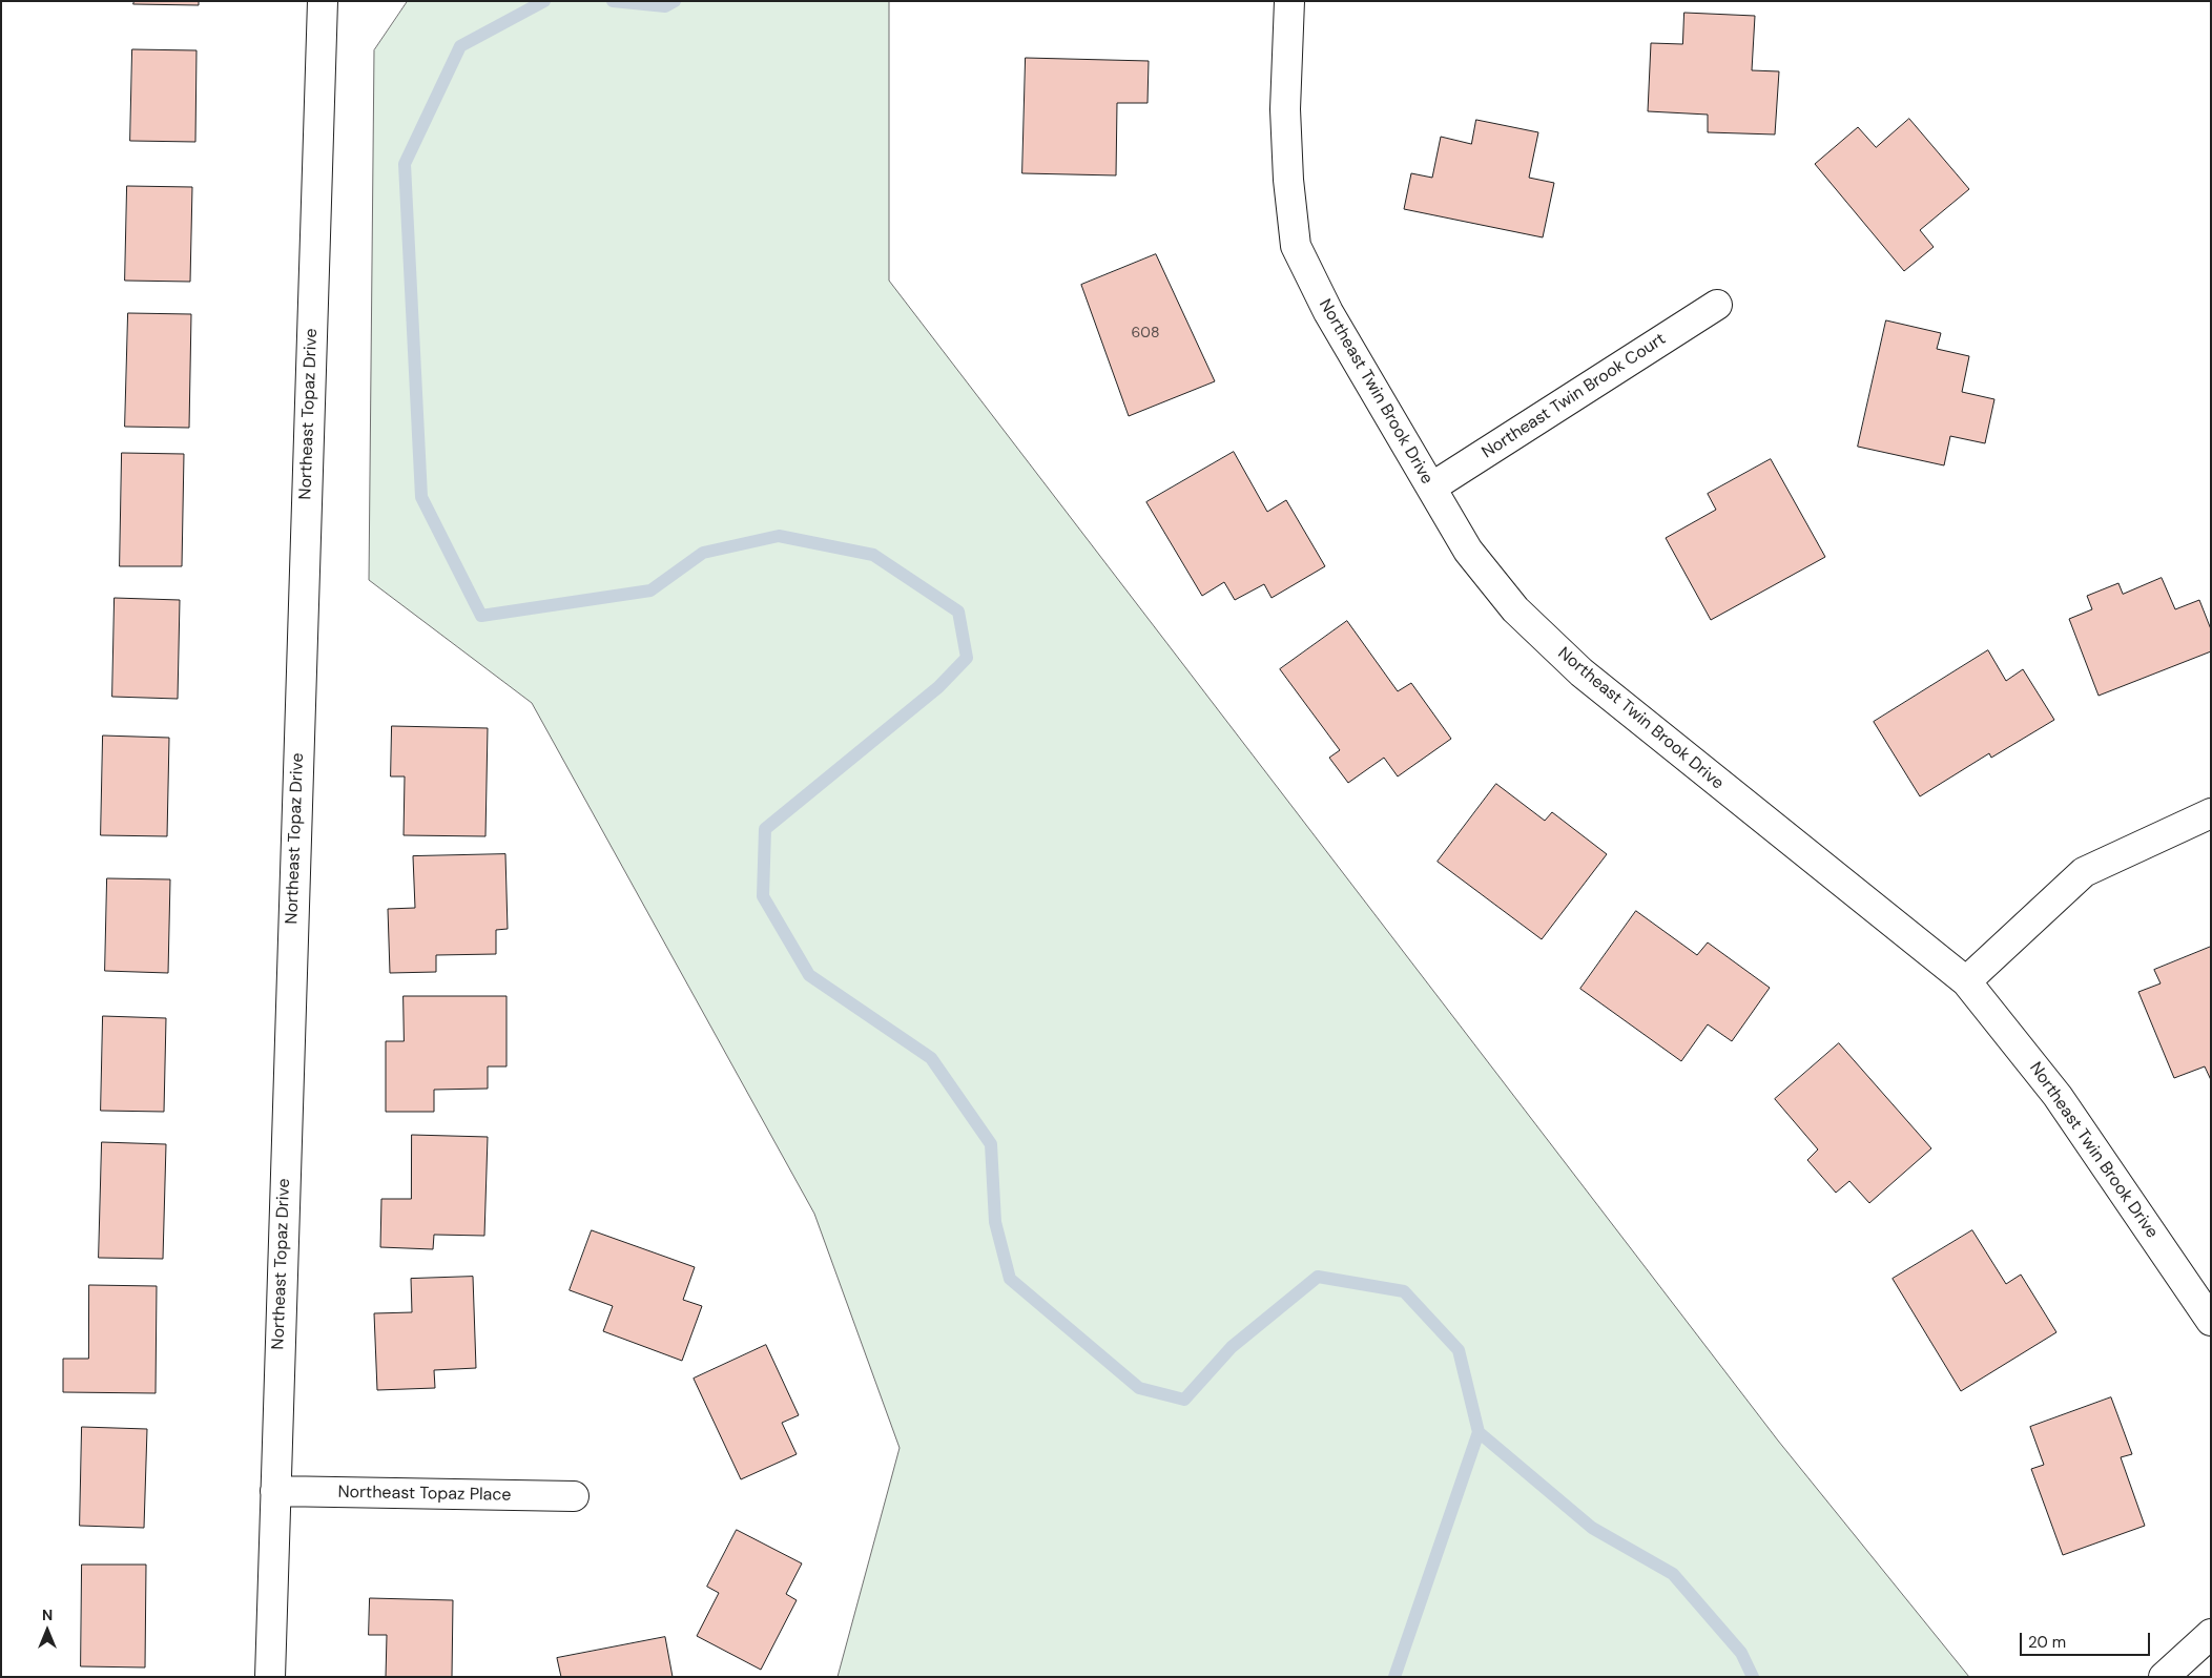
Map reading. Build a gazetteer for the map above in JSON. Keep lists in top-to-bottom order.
{
  "streets": {
    "street": [
      "Northeast Twin Brook Drive",
      "Northeast Twin Brook Court",
      "Northeast Topaz Drive",
      "Northeast Topaz Place"
    ]
  },
  "crossings": [
    ["Northeast Twin Brook Drive", "Northeast Twin Brook Court"],
    ["Northeast Topaz Drive", "Northeast Topaz Place"]
  ],
  "house_numbers": ["608"],
  "scale_bar": "20 m",
  "north": "top"
}
